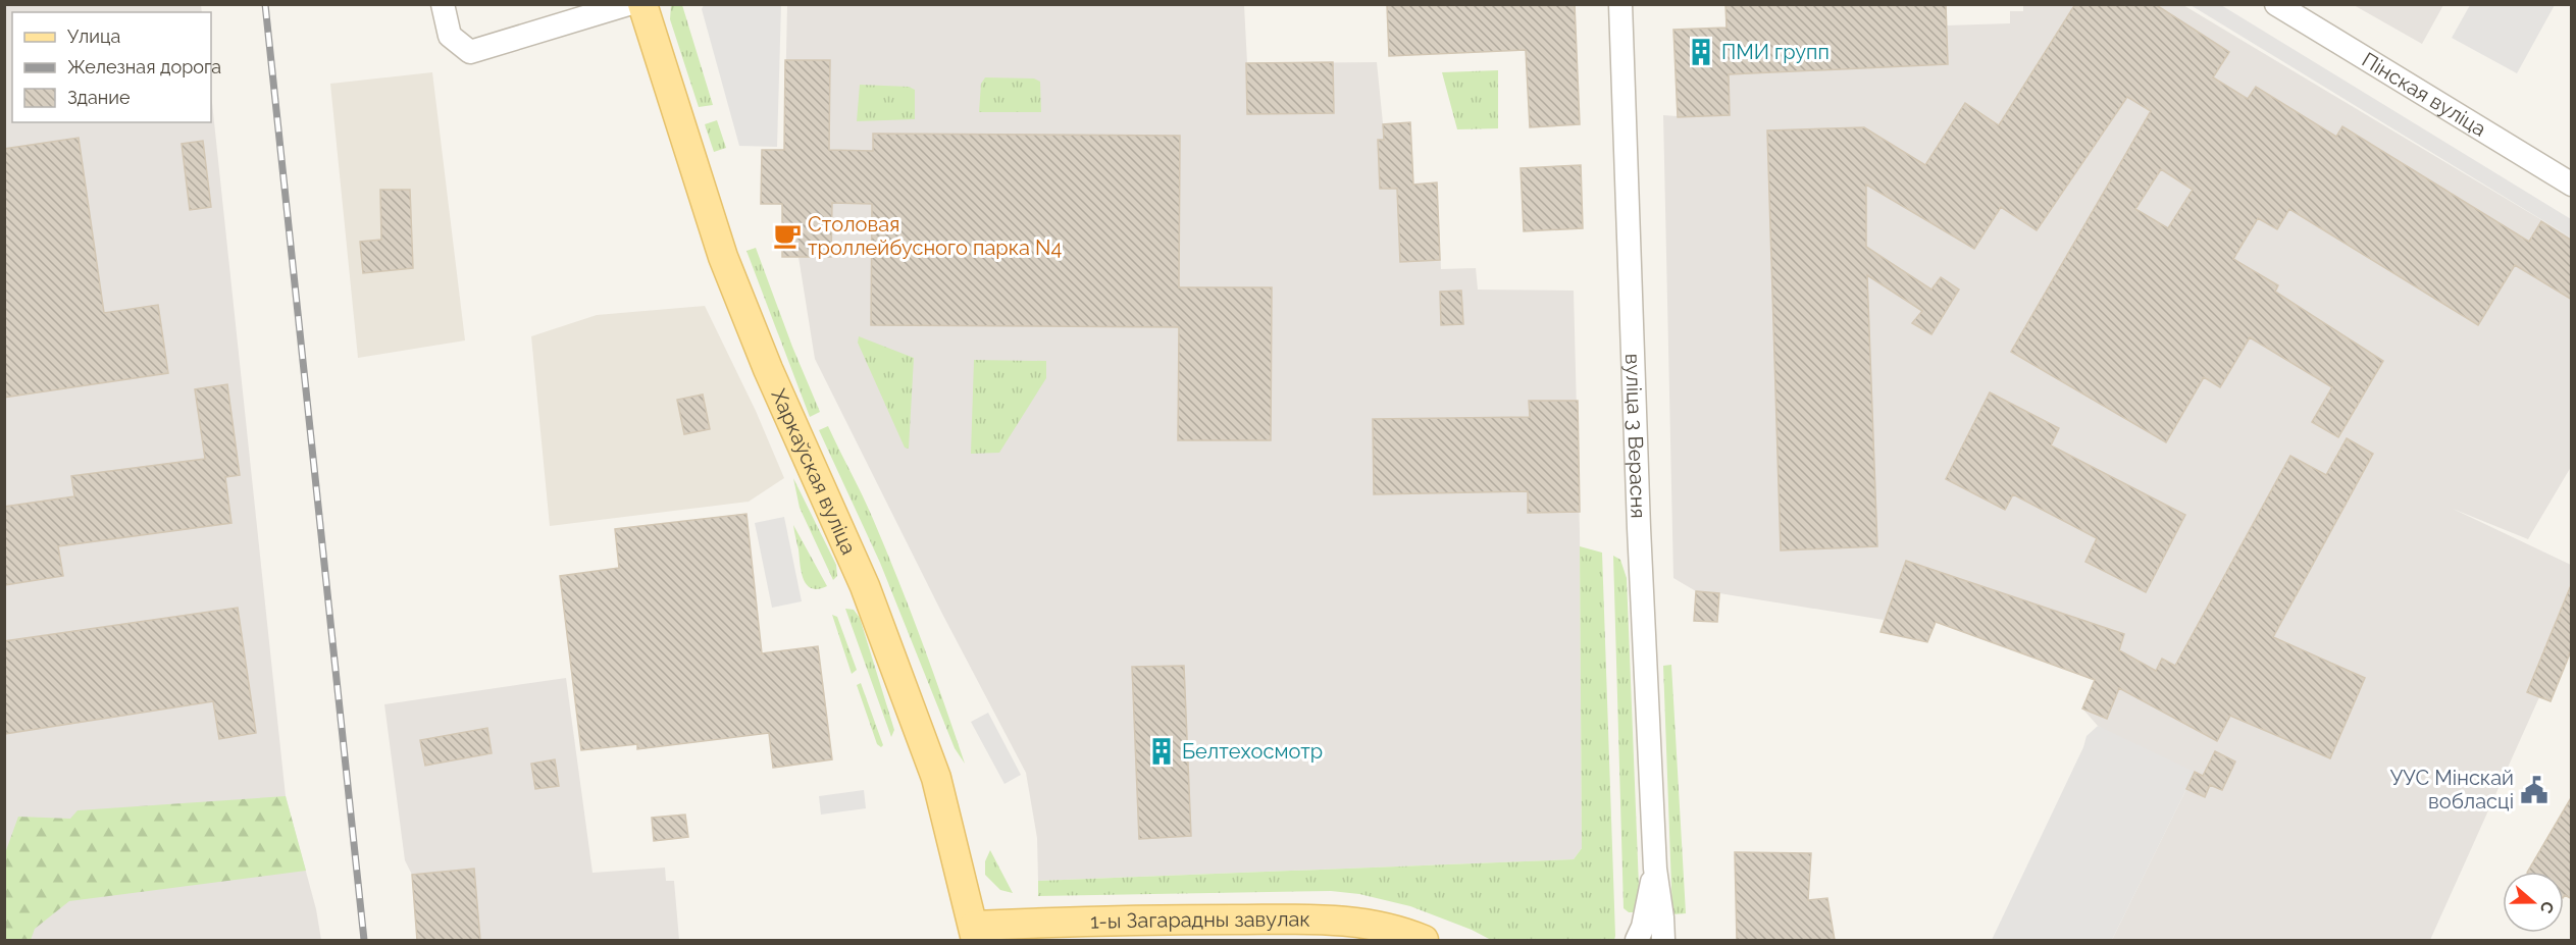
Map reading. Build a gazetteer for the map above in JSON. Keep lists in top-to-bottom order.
{
  "streets": {
    "main road": ["Харкаўская вуліца", "1-ы Загарадны завулак"],
    "street": ["Пінская вуліца", "вуліца 3 Верасня"]
  },
  "crossings": [
    ["Харкаўская вуліца", "1-ы Загарадны завулак"]
  ],
  "places": {
    "building": ["ПМИ групп", "Белтехосмотр"],
    "cafe": ["Столовая троллейбусного парка N4"],
    "public building": ["УУС Мінскай вобласці"]
  },
  "legend": ["Улица", "Железная дорога", "Здание"],
  "north": "right"
}
